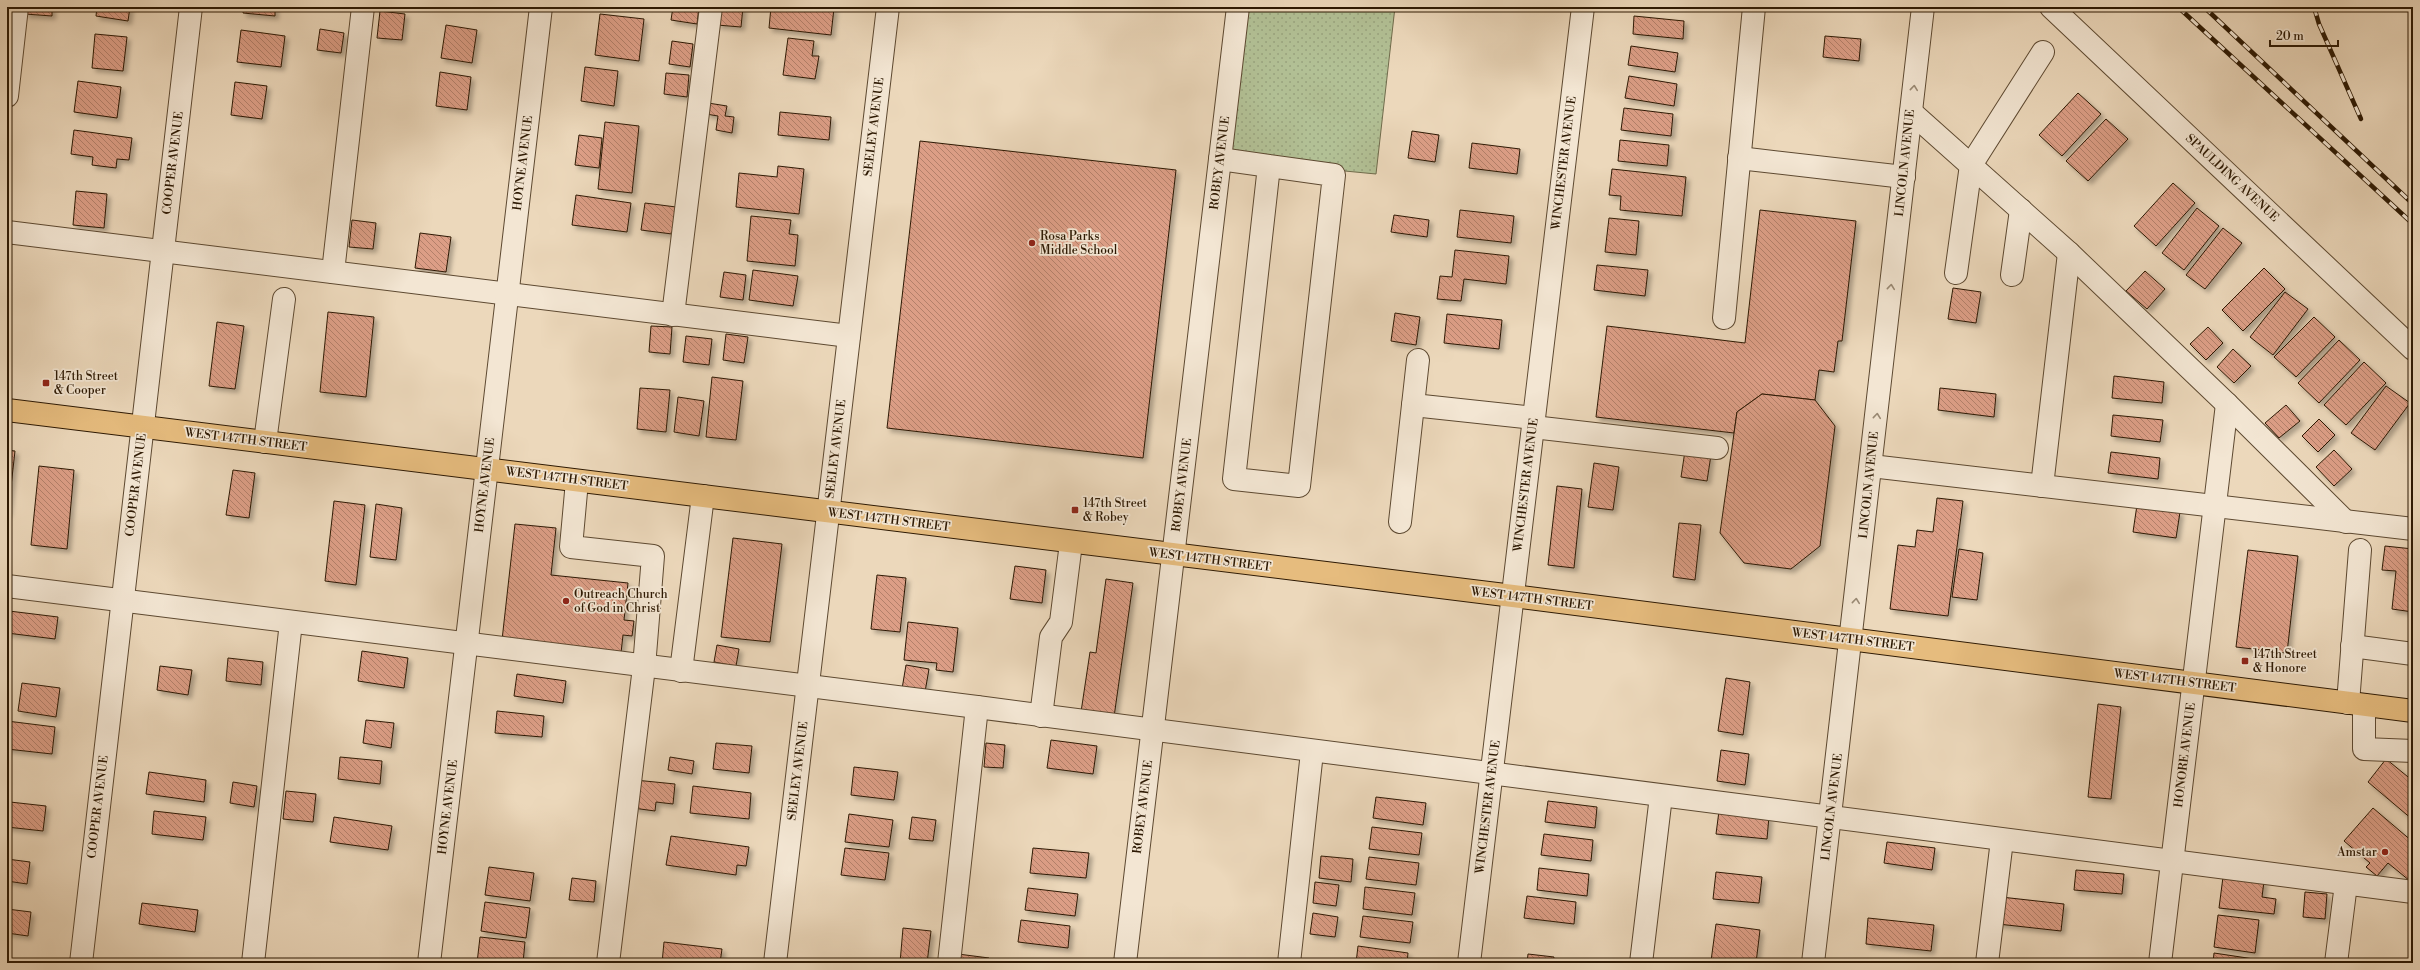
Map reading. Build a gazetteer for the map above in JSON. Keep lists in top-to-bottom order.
{
  "streets": {
    "main road": ["WEST 147TH STREET"],
    "street": [
      "SEELEY AVENUE",
      "COOPER AVENUE",
      "HOYNE AVENUE",
      "ROBEY AVENUE",
      "WINCHESTER AVENUE",
      "LINCOLN AVENUE",
      "SPAULDING AVENUE",
      "HONORE AVENUE"
    ]
  },
  "crossings": [
    ["SEELEY AVENUE", "WEST 147TH STREET"],
    ["COOPER AVENUE", "WEST 147TH STREET"],
    ["HOYNE AVENUE", "WEST 147TH STREET"],
    ["ROBEY AVENUE", "WEST 147TH STREET"],
    ["WINCHESTER AVENUE", "WEST 147TH STREET"],
    ["LINCOLN AVENUE", "WEST 147TH STREET"],
    ["WEST 147TH STREET", "HONORE AVENUE"]
  ],
  "places": {
    "other": ["Rosa Parks Middle School", "Outreach Church of God in Christ", "Amstar"],
    "transit": ["147th Street & Cooper", "147th Street & Robey", "147th Street & Honore"]
  },
  "scale_bar": "20 m"
}
